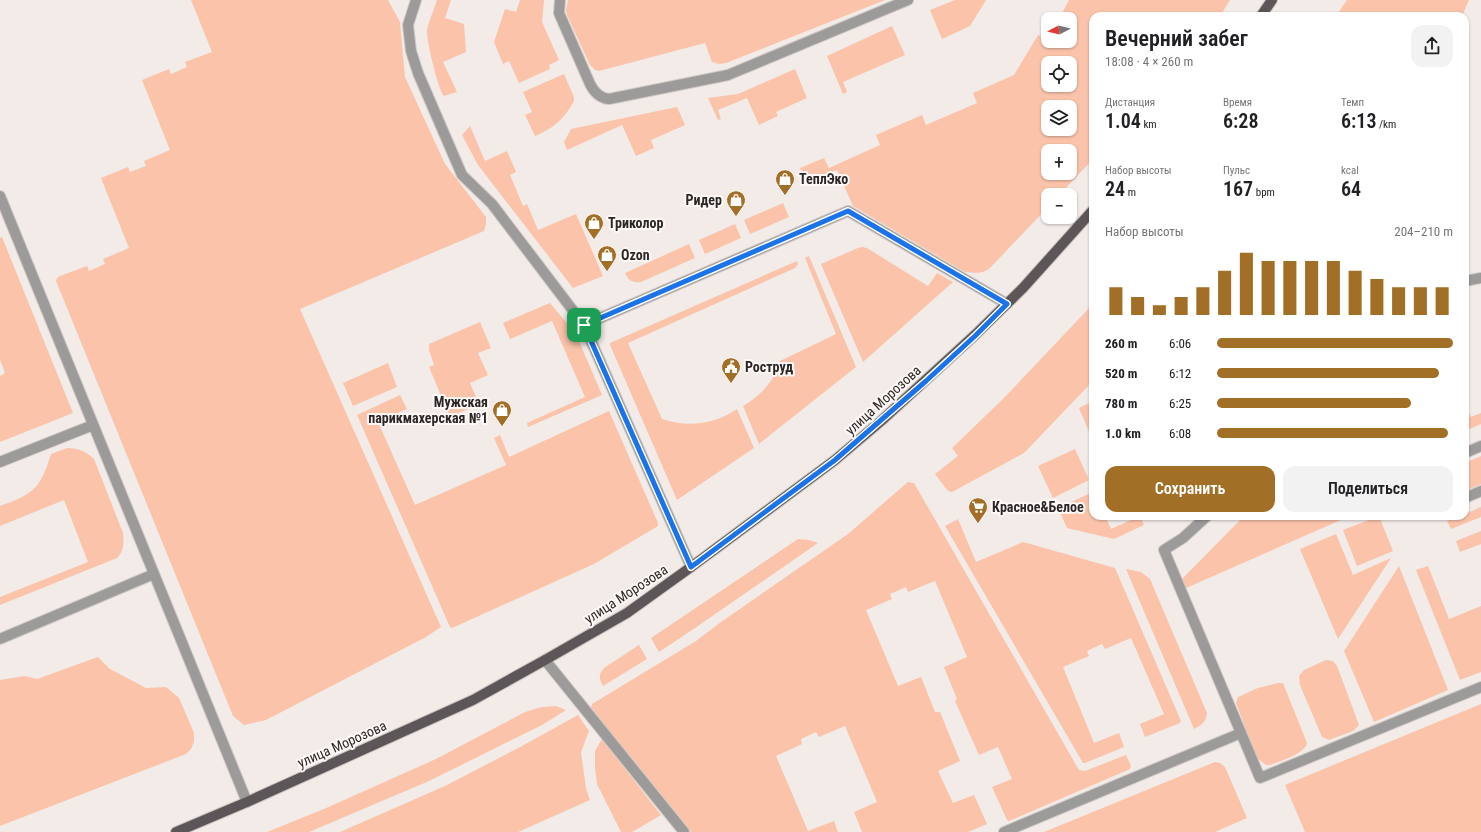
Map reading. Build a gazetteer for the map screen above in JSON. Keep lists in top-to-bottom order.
{
  "streets": {
    "main road": ["улица Морозова"]
  },
  "places": {
    "shop": [
      "ТеплЭко",
      "Ридер",
      "Триколор",
      "Ozon",
      "Мужская парикмахерская №1"
    ],
    "public building": ["Роструд"],
    "supermarket": ["Красное&Белое"]
  },
  "north": "left",
  "page": {
    "map_buttons": ["+", "−"],
    "heading": ["Вечерний забег", "18:08 · 4 × 260 m"],
    "stats": [
      ["Дистанция", "1.04 km"],
      ["Время", "6:28"],
      ["Темп", "6:13 /km"],
      ["Набор высоты", "24 m"],
      ["Пульс", "167 bpm"],
      ["kcal", "64"]
    ],
    "chart": ["Набор высоты", "204–210 m"],
    "list": [
      {
        "name": "260 m",
        "note": "6:06"
      },
      {
        "name": "520 m",
        "note": "6:12"
      },
      {
        "name": "780 m",
        "note": "6:25"
      },
      {
        "name": "1.0 km",
        "note": "6:08"
      }
    ],
    "buttons": ["Сохранить", "Поделиться"]
  }
}
